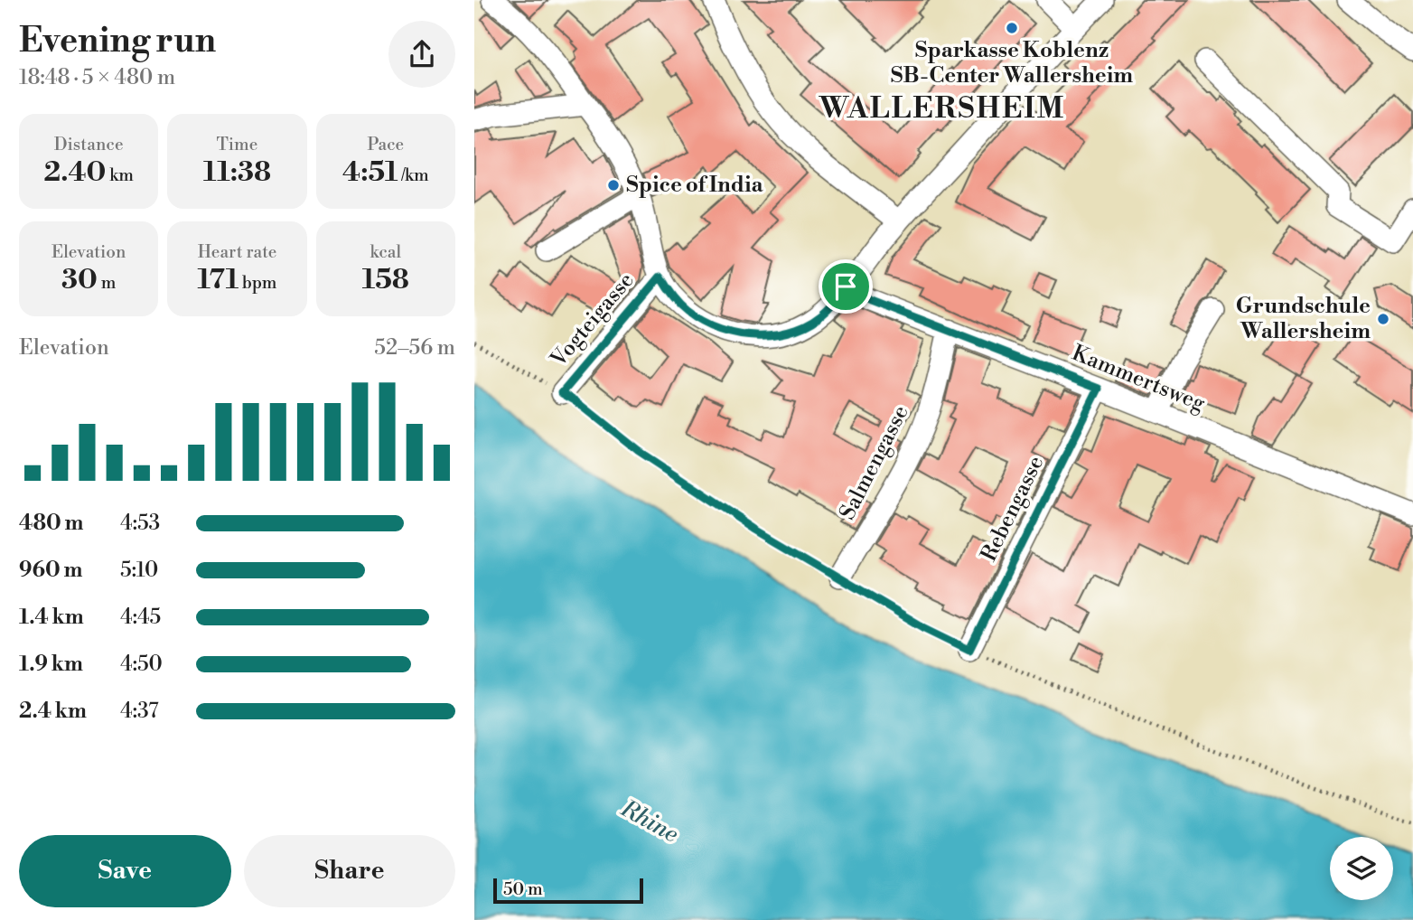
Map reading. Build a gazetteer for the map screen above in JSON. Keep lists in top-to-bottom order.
{
  "streets": {
    "street": [
      "Vogteigasse",
      "Kammertsweg",
      "Salmengasse",
      "Rebengasse"
    ]
  },
  "crossings": [
    ["Kammertsweg", "Salmengasse"],
    ["Kammertsweg", "Rebengasse"]
  ],
  "districts": ["WALLERSHEIM"],
  "water": ["Rhine"],
  "places": ["Sparkasse Koblenz SB-Center Wallersheim", "Spice of India", "Grundschule Wallersheim"],
  "scale_bar": "50 m",
  "page": {
    "heading": ["Evening run", "18:48 · 5 × 480 m"],
    "stats": [
      ["Distance", "2.40 km"],
      ["Time", "11:38"],
      ["Pace", "4:51 /km"],
      ["Elevation", "30 m"],
      ["Heart rate", "171 bpm"],
      ["kcal", "158"]
    ],
    "chart": ["Elevation", "52–56 m"],
    "list": [
      {
        "name": "480 m",
        "note": "4:53"
      },
      {
        "name": "960 m",
        "note": "5:10"
      },
      {
        "name": "1.4 km",
        "note": "4:45"
      },
      {
        "name": "1.9 km",
        "note": "4:50"
      },
      {
        "name": "2.4 km",
        "note": "4:37"
      }
    ],
    "buttons": ["Save", "Share"],
    "scale": "50 m"
  }
}
